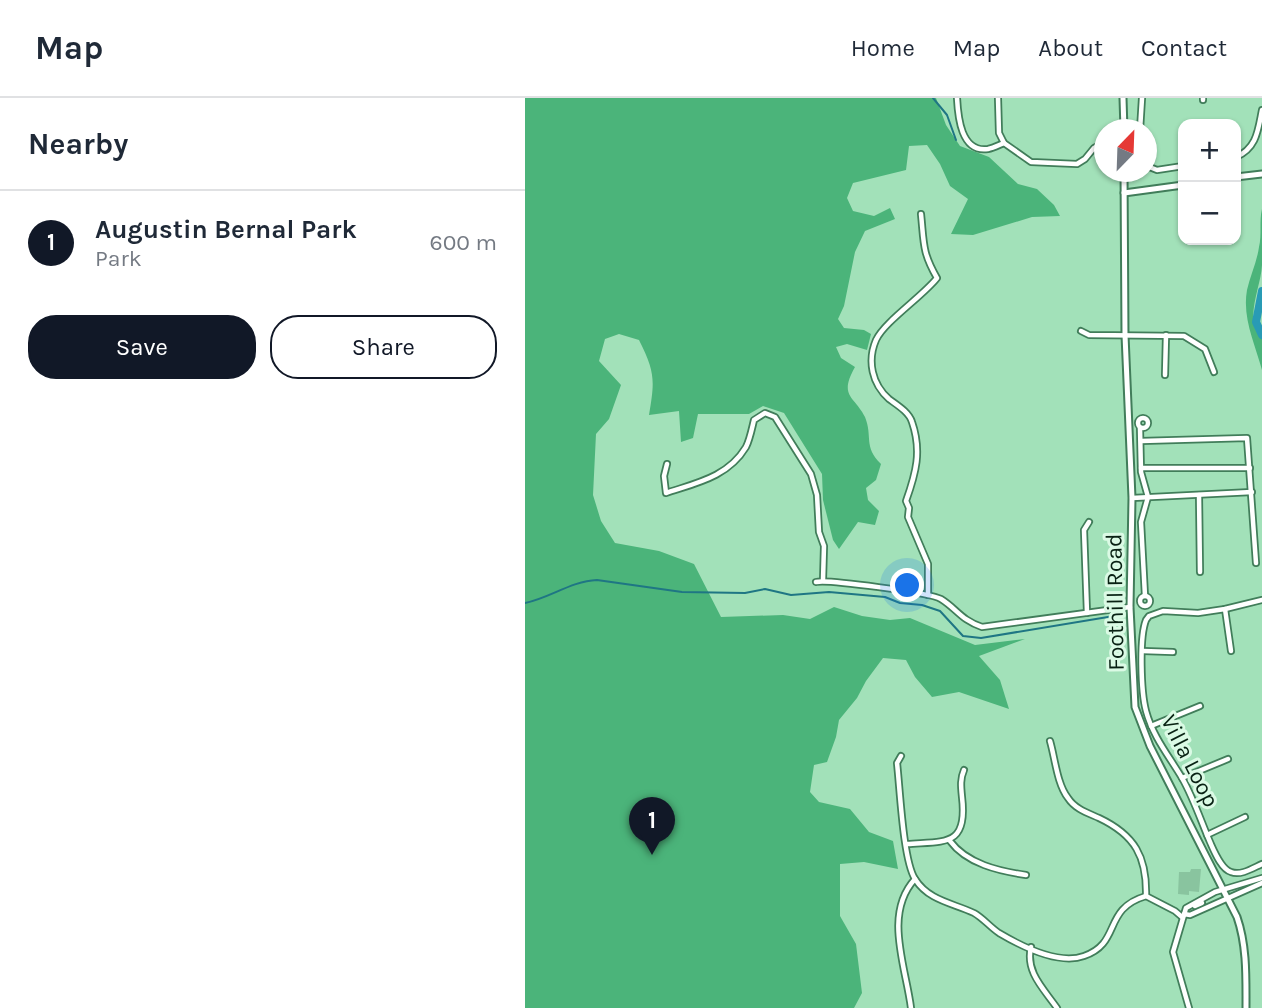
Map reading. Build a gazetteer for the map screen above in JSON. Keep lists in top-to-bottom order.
{
  "streets": {
    "main road": ["Foothill Road"],
    "street": ["Villa Loop"]
  },
  "north": "top right",
  "page": {
    "header": "Map",
    "nav": [
      "Home",
      "Map",
      "About",
      "Contact"
    ],
    "heading": "Nearby",
    "map_buttons": ["+", "−"],
    "list": [
      {
        "mark": "1",
        "name": "Augustin Bernal Park",
        "note": "Park",
        "value": "600 m"
      }
    ],
    "buttons": ["Save", "Share"],
    "pins": "1"
  }
}
